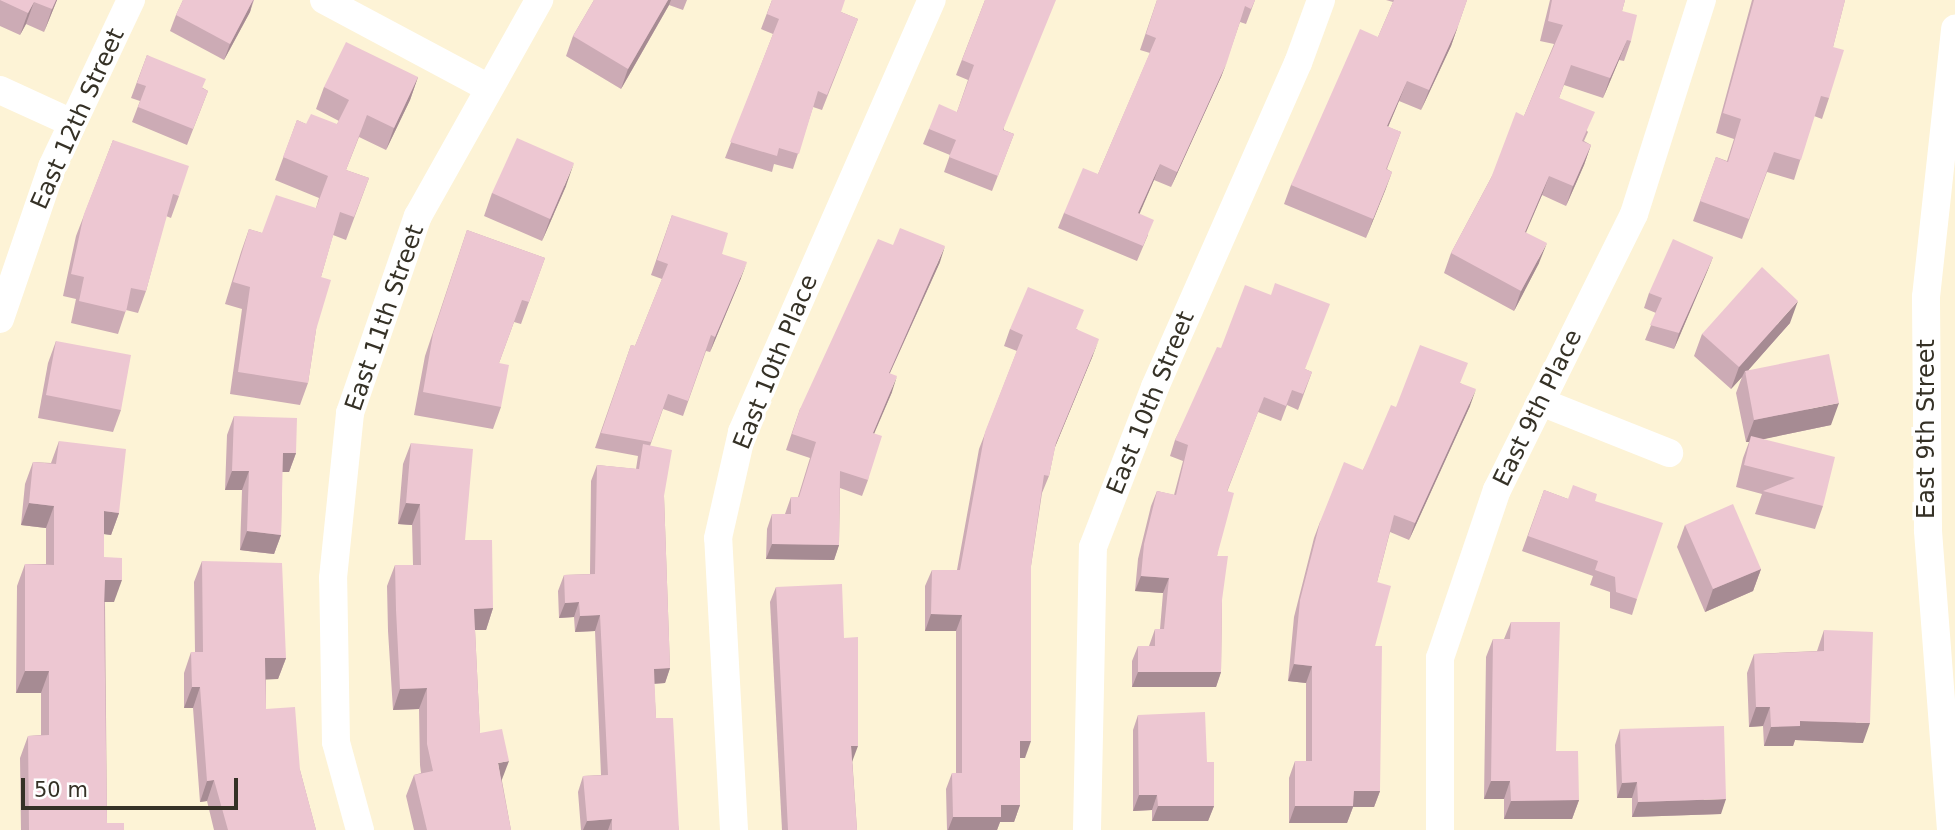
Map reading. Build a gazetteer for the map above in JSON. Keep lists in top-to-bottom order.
{
  "streets": {
    "street": [
      "East 12th Street",
      "East 11th Street",
      "East 10th Place",
      "East 10th Street",
      "East 9th Place",
      "East 9th Street"
    ]
  },
  "scale_bar": "50 m"
}
